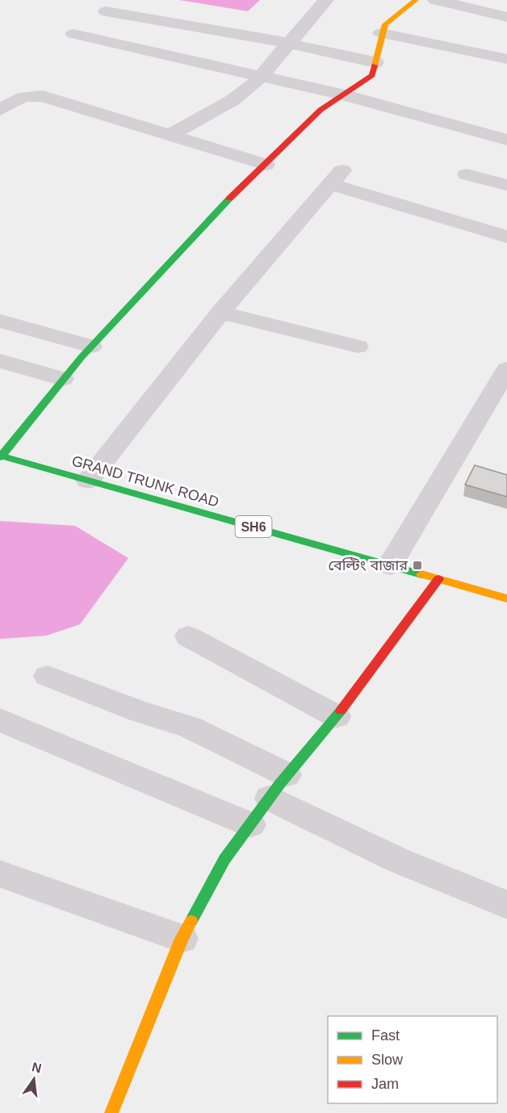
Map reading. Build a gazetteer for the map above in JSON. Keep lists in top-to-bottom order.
{
  "streets": {
    "street": ["GRAND TRUNK ROAD", "SH6"]
  },
  "places": {
    "transit": ["বেল্টিং বাজার"]
  },
  "legend": ["Fast", "Slow", "Jam"],
  "north": "top"
}
